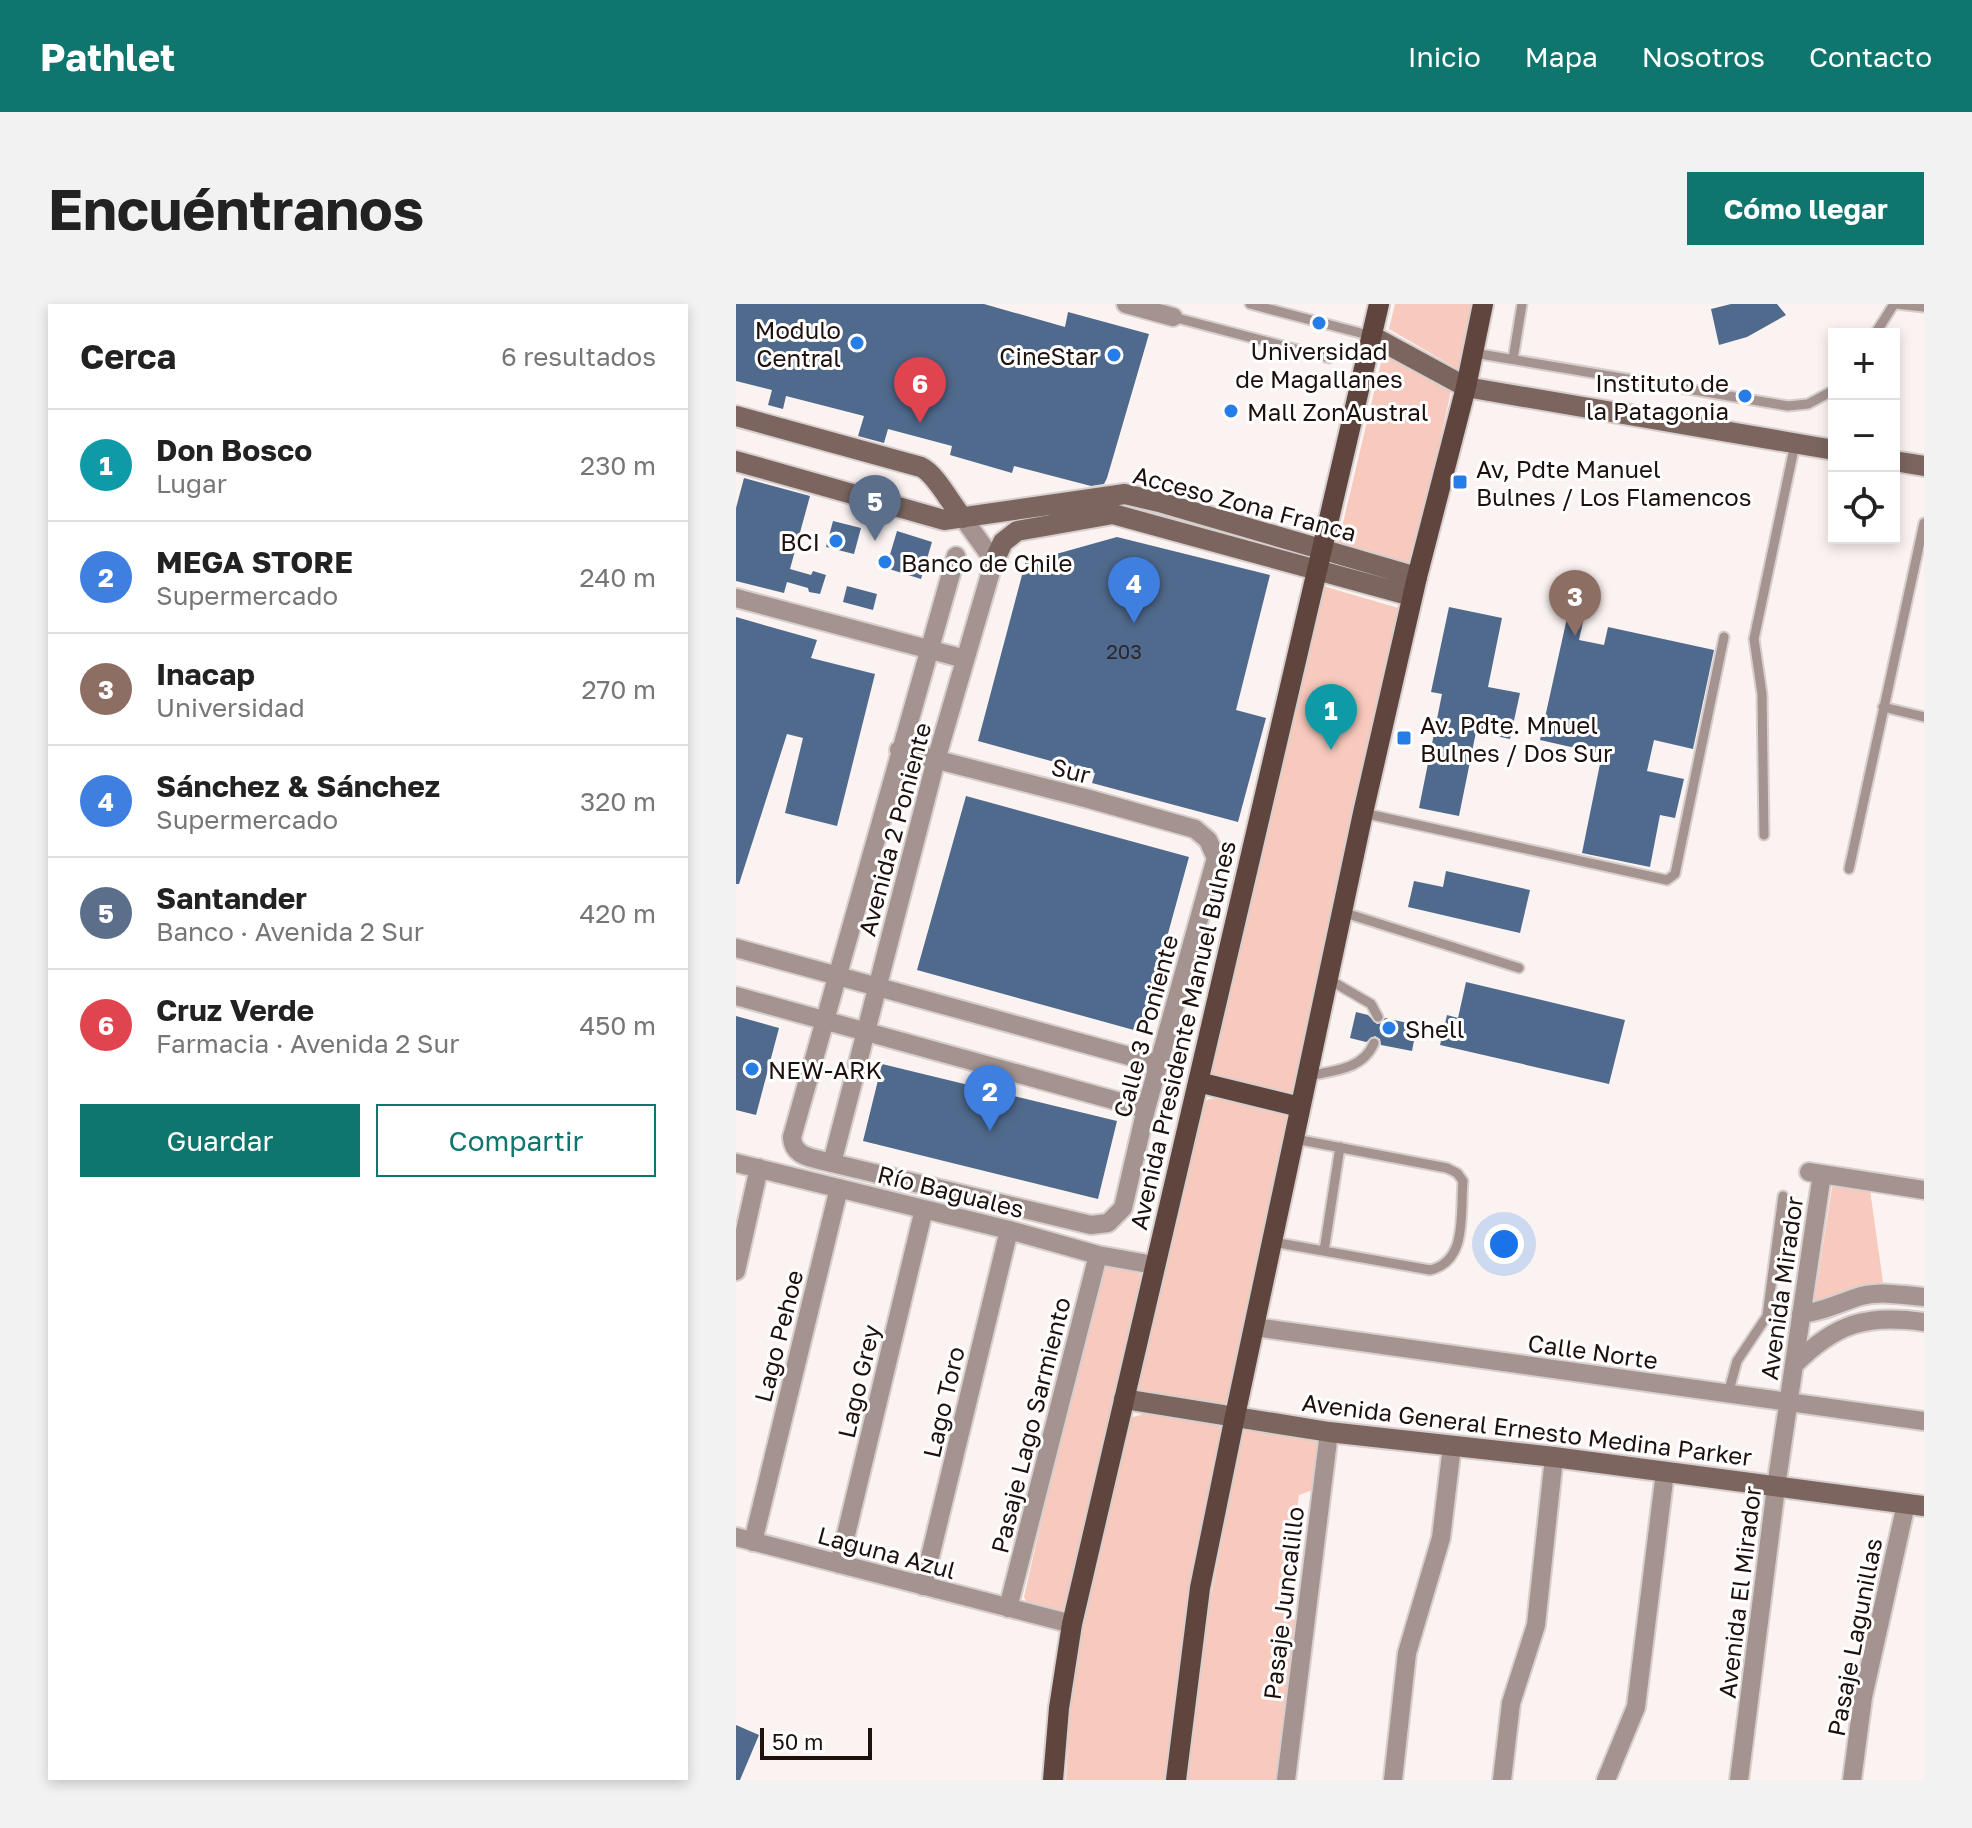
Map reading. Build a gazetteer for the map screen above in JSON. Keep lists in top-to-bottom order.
{
  "streets": {
    "main road": ["Avenida Presidente Manuel Bulnes"],
    "street": [
      "Acceso Zona Franca",
      "Sur",
      "Avenida 2 Poniente",
      "Calle 3 Poniente",
      "Río Baguales",
      "Avenida Mirador",
      "Lago Pehoe",
      "Calle Norte",
      "Lago Grey",
      "Lago Toro",
      "Pasaje Lago Sarmiento",
      "Avenida General Ernesto Medina Parker",
      "Laguna Azul",
      "Avenida El Mirador",
      "Pasaje Juncalillo",
      "Pasaje Lagunillas"
    ]
  },
  "crossings": [
    ["Acceso Zona Franca", "Avenida 2 Poniente"],
    ["Acceso Zona Franca", "Avenida Presidente Manuel Bulnes"],
    ["Sur", "Avenida 2 Poniente"],
    ["Sur", "Calle 3 Poniente"],
    ["Avenida 2 Poniente", "Calle 3 Poniente"],
    ["Avenida Presidente Manuel Bulnes", "Río Baguales"],
    ["Avenida Presidente Manuel Bulnes", "Avenida General Ernesto Medina Parker"],
    ["Avenida Presidente Manuel Bulnes", "Laguna Azul"],
    ["Río Baguales", "Lago Pehoe"],
    ["Río Baguales", "Lago Grey"],
    ["Río Baguales", "Lago Toro"],
    ["Río Baguales", "Pasaje Lago Sarmiento"],
    ["Avenida Mirador", "Calle Norte"],
    ["Avenida Mirador", "Avenida El Mirador"],
    ["Lago Pehoe", "Laguna Azul"],
    ["Calle Norte", "Avenida El Mirador"],
    ["Lago Grey", "Laguna Azul"],
    ["Lago Toro", "Laguna Azul"],
    ["Pasaje Lago Sarmiento", "Laguna Azul"],
    ["Avenida General Ernesto Medina Parker", "Avenida El Mirador"],
    ["Avenida General Ernesto Medina Parker", "Pasaje Juncalillo"],
    ["Avenida General Ernesto Medina Parker", "Pasaje Lagunillas"]
  ],
  "places": {
    "other": [
      "Universidad de Magallanes",
      "Modulo Central",
      "CineStar",
      "Instituto de la Patagonia",
      "Mall ZonAustral",
      "BCI",
      "Banco de Chile",
      "Shell",
      "NEW-ARK"
    ],
    "transit": ["Av, Pdte Manuel Bulnes / Los Flamencos", "Av. Pdte. Mnuel Bulnes / Dos Sur"]
  },
  "house_numbers": ["203"],
  "scale_bar": "50 m",
  "page": {
    "header": "Pathlet",
    "nav": [
      "Inicio",
      "Mapa",
      "Nosotros",
      "Contacto"
    ],
    "buttons": [
      "Cómo llegar",
      ["Guardar", "Compartir"]
    ],
    "title": "Encuéntranos",
    "heading": ["Cerca", "6 resultados"],
    "map_buttons": ["+", "−"],
    "pins": [
      "6",
      "5",
      "4",
      "3",
      "1",
      "2"
    ],
    "list": [
      {
        "mark": "1",
        "name": "Don Bosco",
        "note": "Lugar",
        "value": "230 m"
      },
      {
        "mark": "2",
        "name": "MEGA STORE",
        "note": "Supermercado",
        "value": "240 m"
      },
      {
        "mark": "3",
        "name": "Inacap",
        "note": "Universidad",
        "value": "270 m"
      },
      {
        "mark": "4",
        "name": "Sánchez & Sánchez",
        "note": "Supermercado",
        "value": "320 m"
      },
      {
        "mark": "5",
        "name": "Santander",
        "note": "Banco · Avenida 2 Sur",
        "value": "420 m"
      },
      {
        "mark": "6",
        "name": "Cruz Verde",
        "note": "Farmacia · Avenida 2 Sur",
        "value": "450 m"
      }
    ],
    "scale": "50 m"
  }
}
